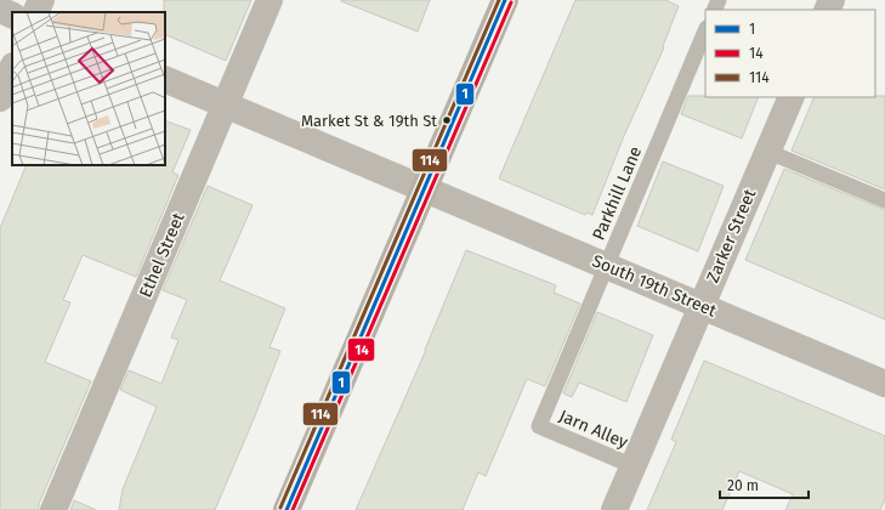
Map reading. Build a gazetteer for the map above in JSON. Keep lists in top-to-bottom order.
{
  "streets": {
    "street": ["Zarker Street", "Ethel Street", "South 19th Street"],
    "lane": ["Parkhill Lane", "Jarn Alley"]
  },
  "crossings": [
    ["Parkhill Lane", "South 19th Street"],
    ["Parkhill Lane", "Jarn Alley"],
    ["Zarker Street", "South 19th Street"],
    ["Zarker Street", "Jarn Alley"],
    ["Ethel Street", "South 19th Street"]
  ],
  "places": ["Market St & 19th St"],
  "lines": ["transit line 1", "transit line 114", "transit line 14"],
  "legend": ["1", "14", "114"],
  "scale_bar": "20 m"
}
